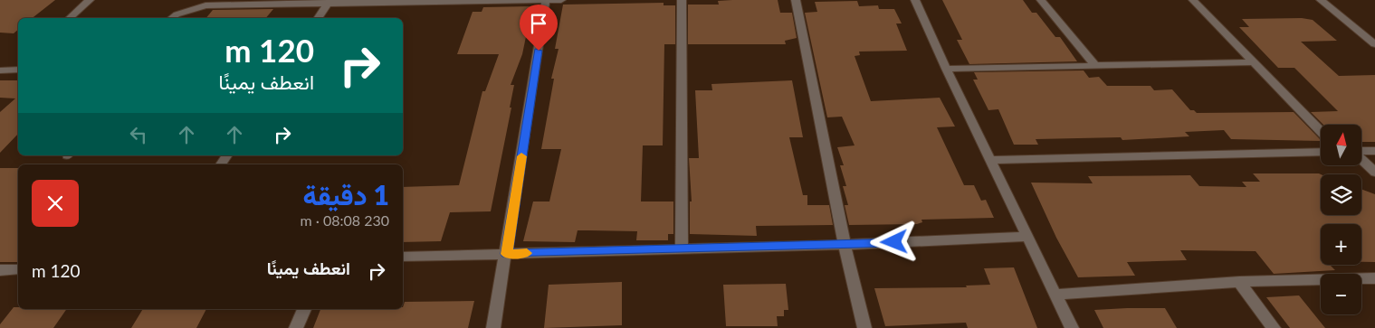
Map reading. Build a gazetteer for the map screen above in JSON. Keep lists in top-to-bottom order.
{
  "north": "top",
  "page": {
    "turn": ["120 m", "انعطف يمينًا"],
    "map_buttons": ["+", "−"],
    "heading": ["1 دقيقة", "230 m · 08:08"],
    "list": [
      {
        "name": "انعطف يمينًا",
        "value": "120 m"
      }
    ]
  }
}
